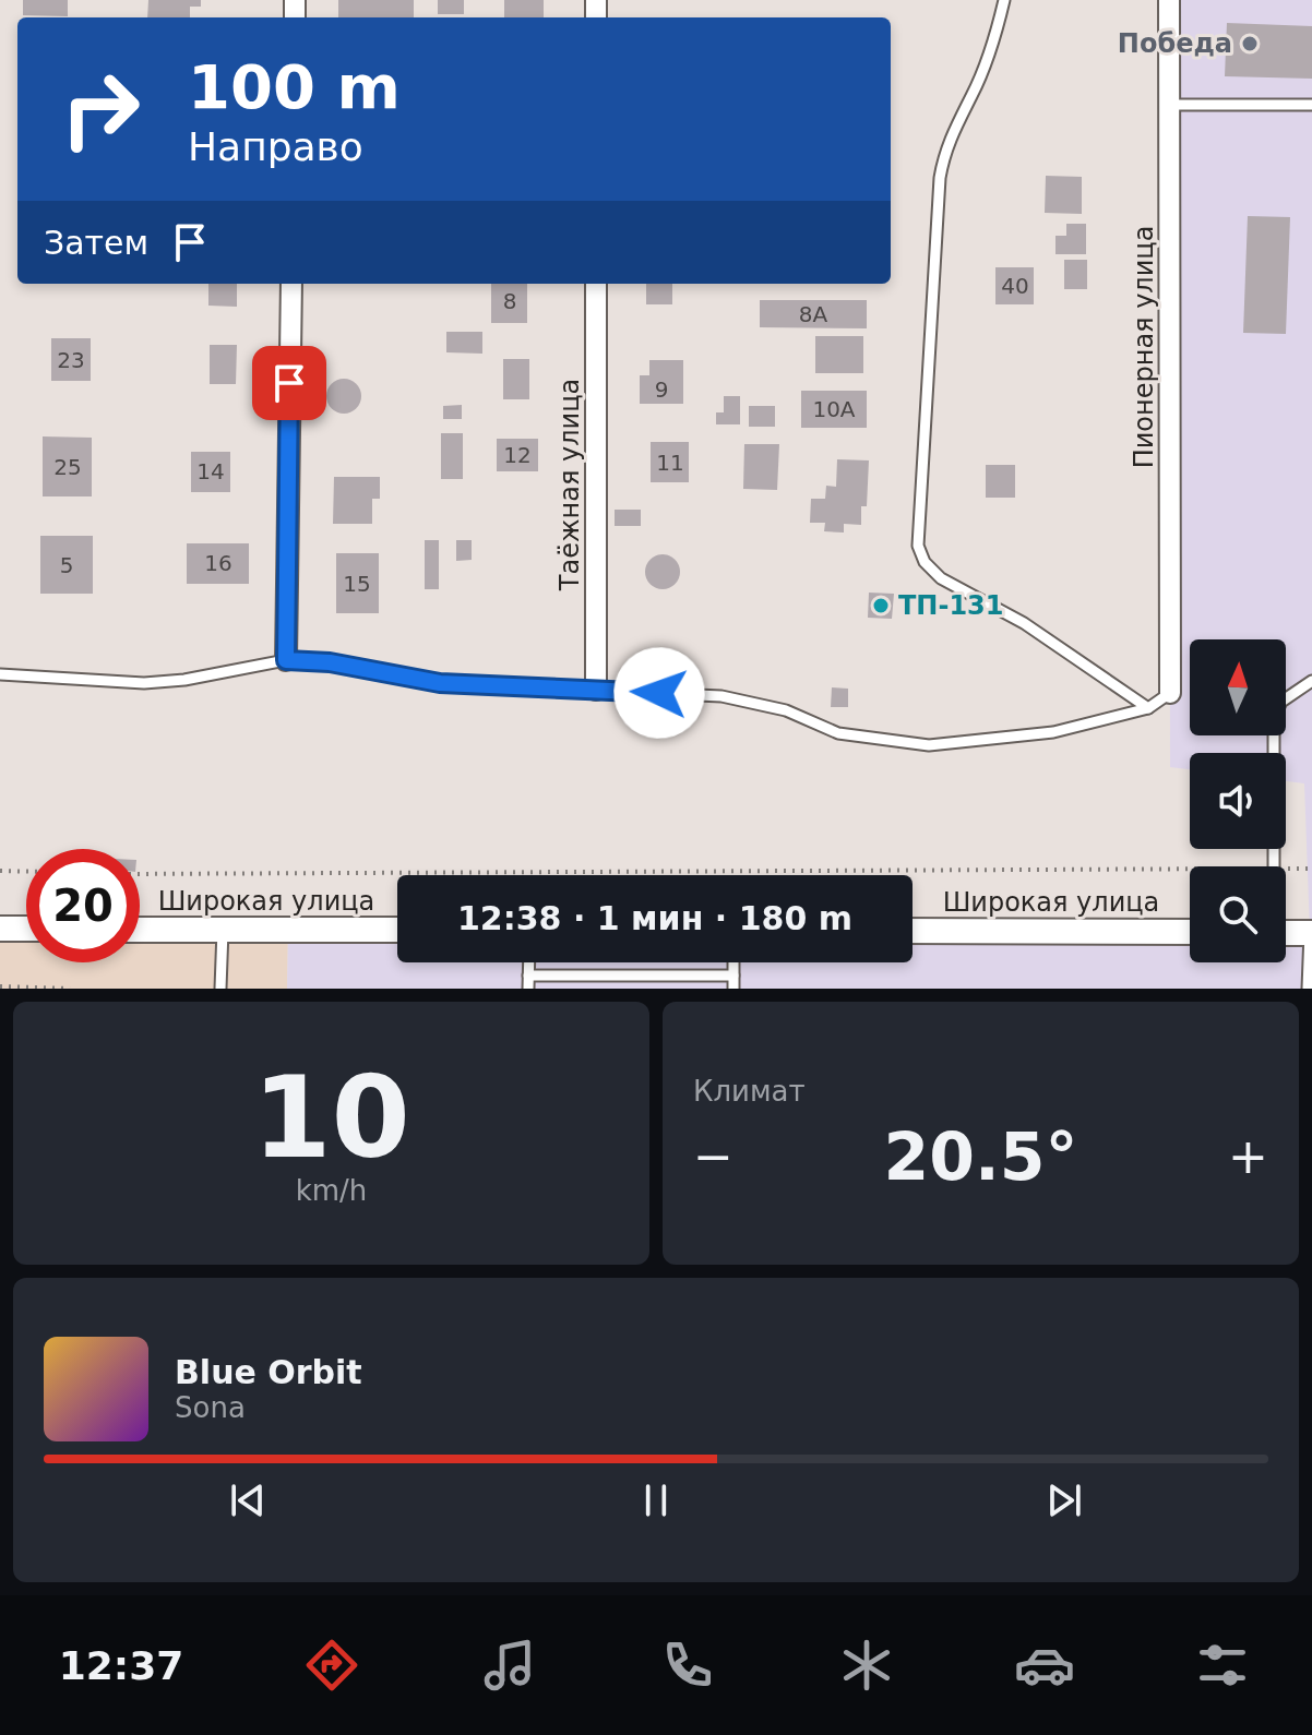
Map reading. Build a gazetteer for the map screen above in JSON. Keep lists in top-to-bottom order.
{
  "streets": {
    "street": ["Пионерная улица", "Таёжная улица", "Широкая улица"]
  },
  "places": ["Победа", "ТП-131"],
  "house_numbers": [
    "40",
    "8",
    "8А",
    "23",
    "9",
    "10А",
    "12",
    "11",
    "25",
    "14",
    "16",
    "5",
    "15"
  ],
  "north": "top",
  "page": {
    "turn": ["100 m", "Направо"],
    "then": "Затем",
    "limit": "20",
    "trip": "12:38 · 1 мин · 180 m",
    "tile": [
      ["10", "km/h"],
      "Климат"
    ],
    "heat": ["−", "20.5°", "+"],
    "song": ["Blue Orbit", "Sona"],
    "tabs": "12:37"
  }
}
